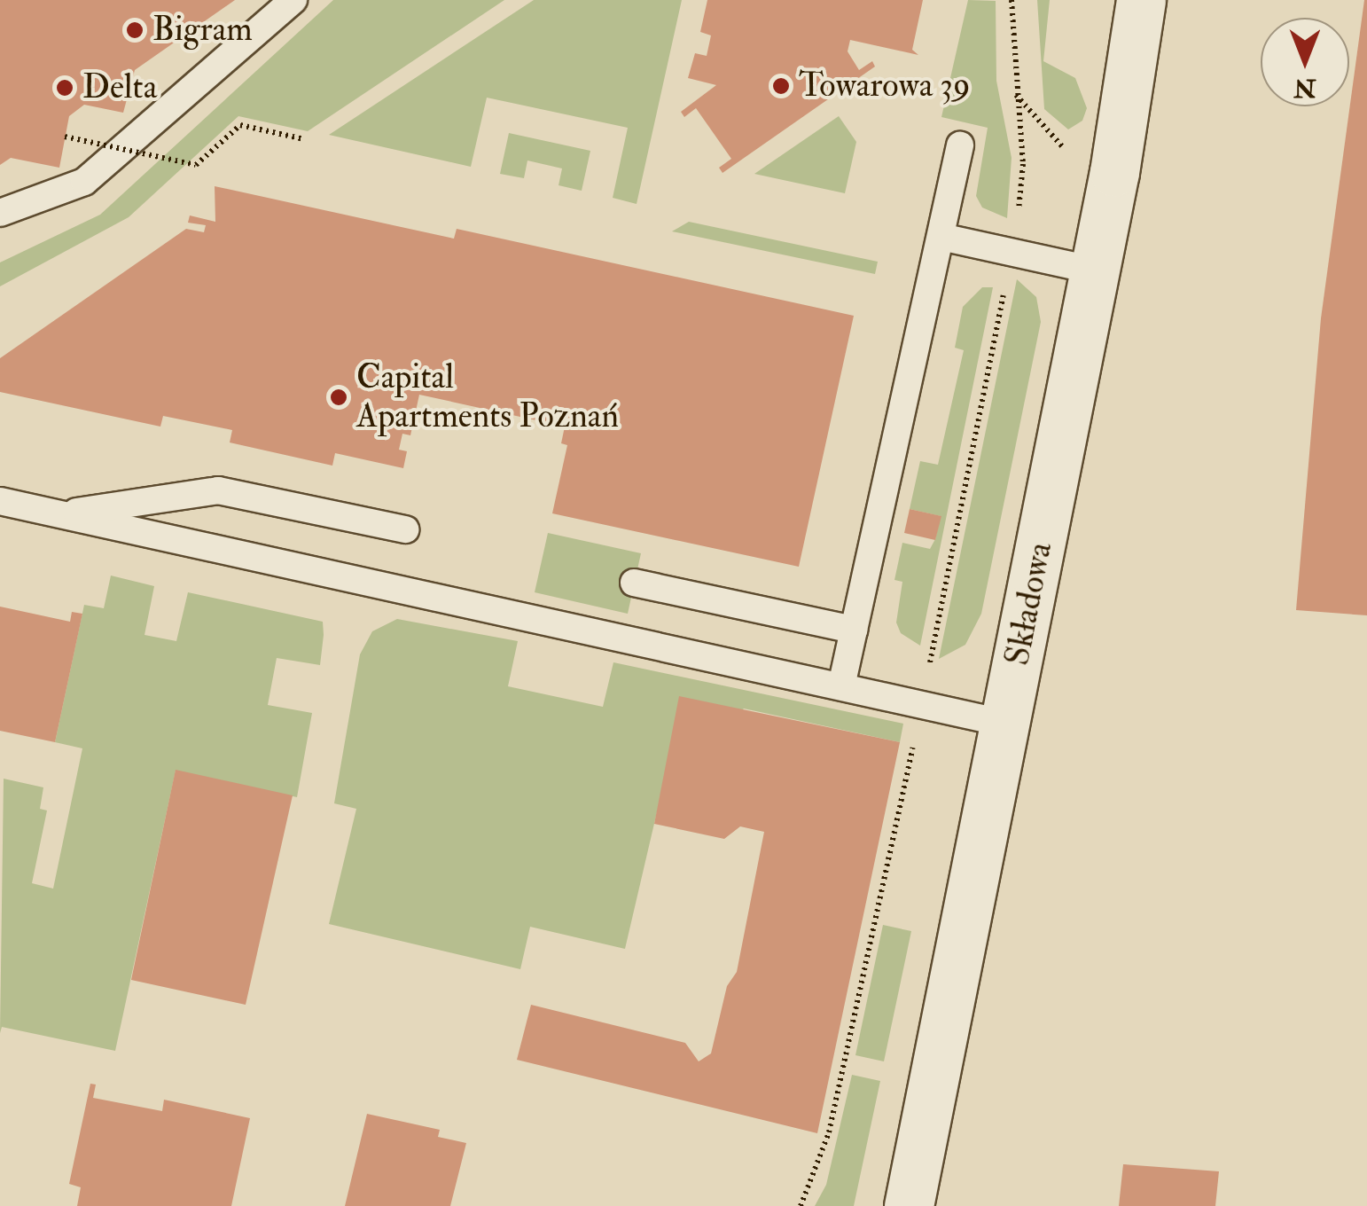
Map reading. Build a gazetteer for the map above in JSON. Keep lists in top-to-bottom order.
{
  "streets": {
    "street": ["Składowa"]
  },
  "places": [
    "Bigram",
    "Towarowa 39",
    "Delta",
    "Capital Apartments Poznań"
  ],
  "north": "bottom"
}
